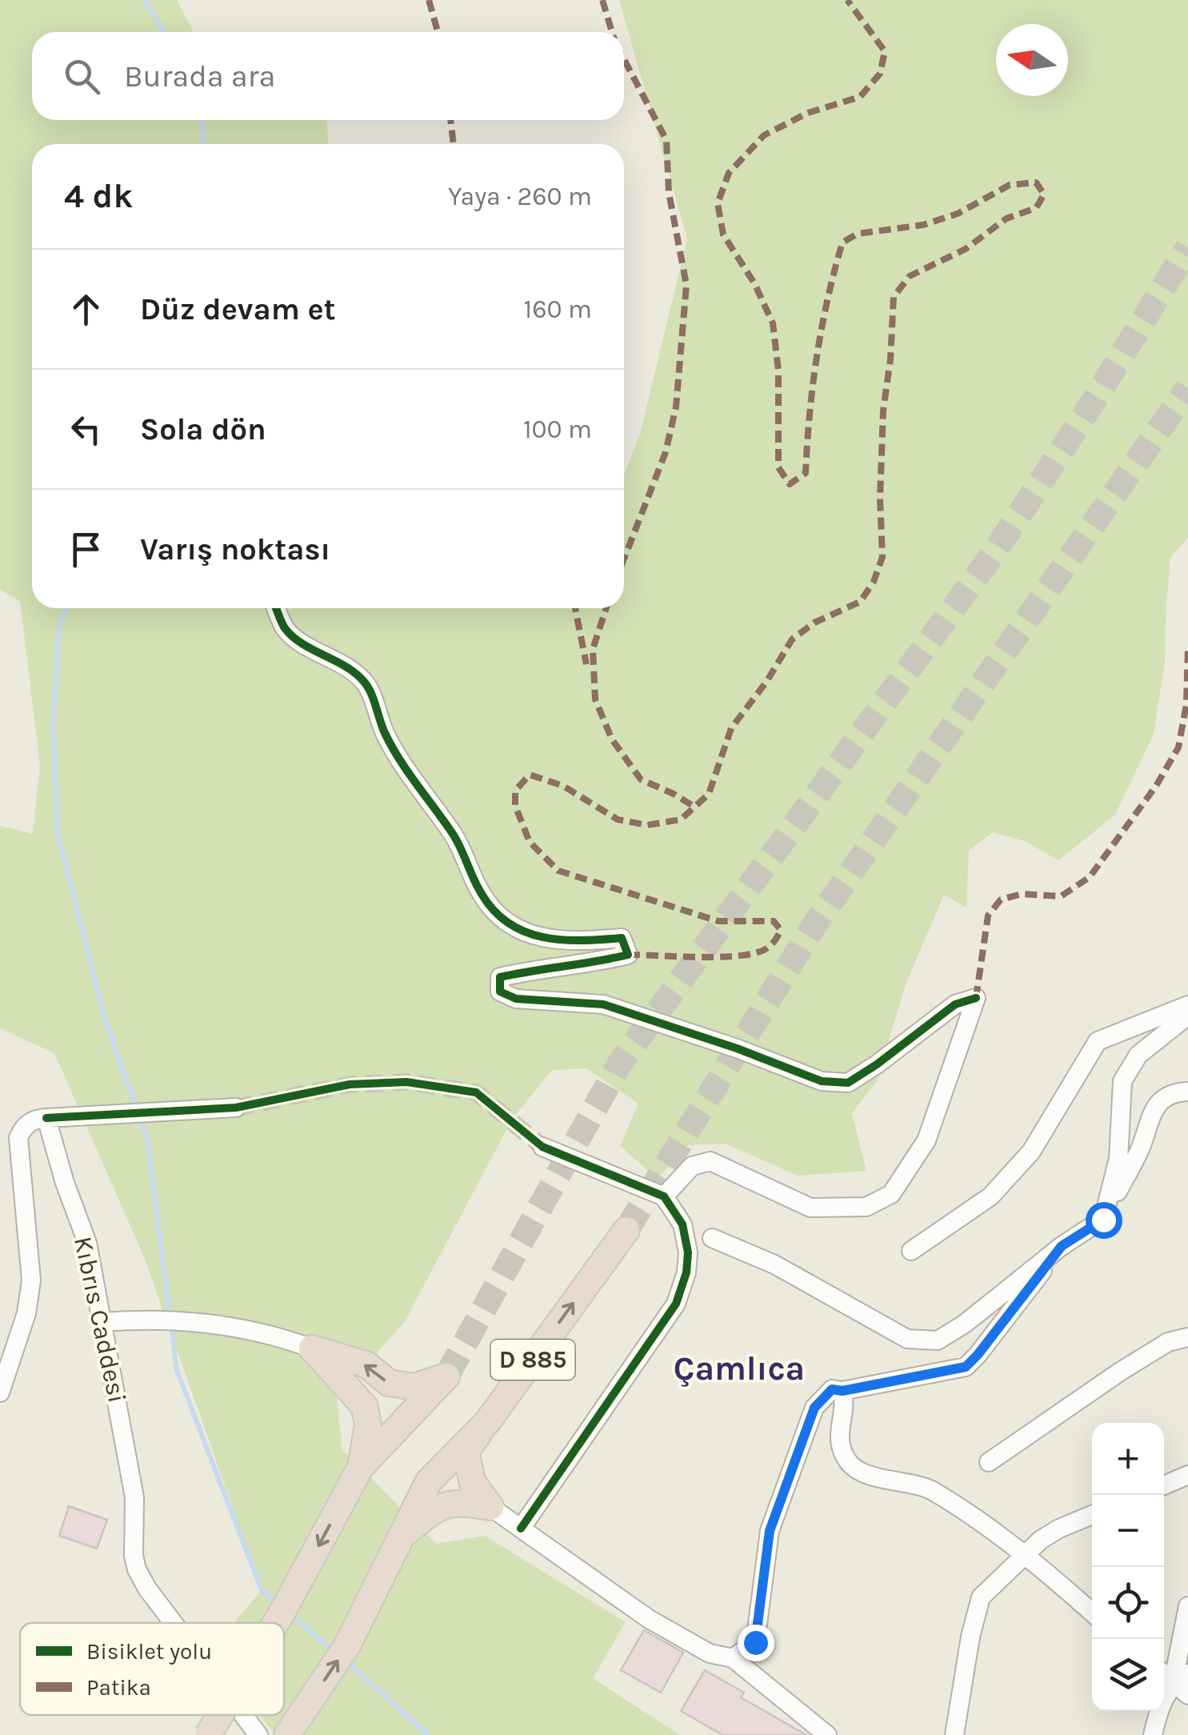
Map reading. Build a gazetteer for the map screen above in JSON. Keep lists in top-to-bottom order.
{
  "streets": {
    "highway": ["D 885"],
    "street": ["Kıbrıs Caddesi"]
  },
  "districts": ["Çamlıca"],
  "legend": ["Bisiklet yolu", "Patika"],
  "north": "left",
  "page": {
    "search": "Burada ara",
    "heading": ["4 dk", "Yaya · 260 m"],
    "list": [
      ["Düz devam et", "160 m"],
      ["Sola dön", "100 m"],
      "Varış noktası"
    ],
    "map_buttons": ["+", "−"]
  }
}
